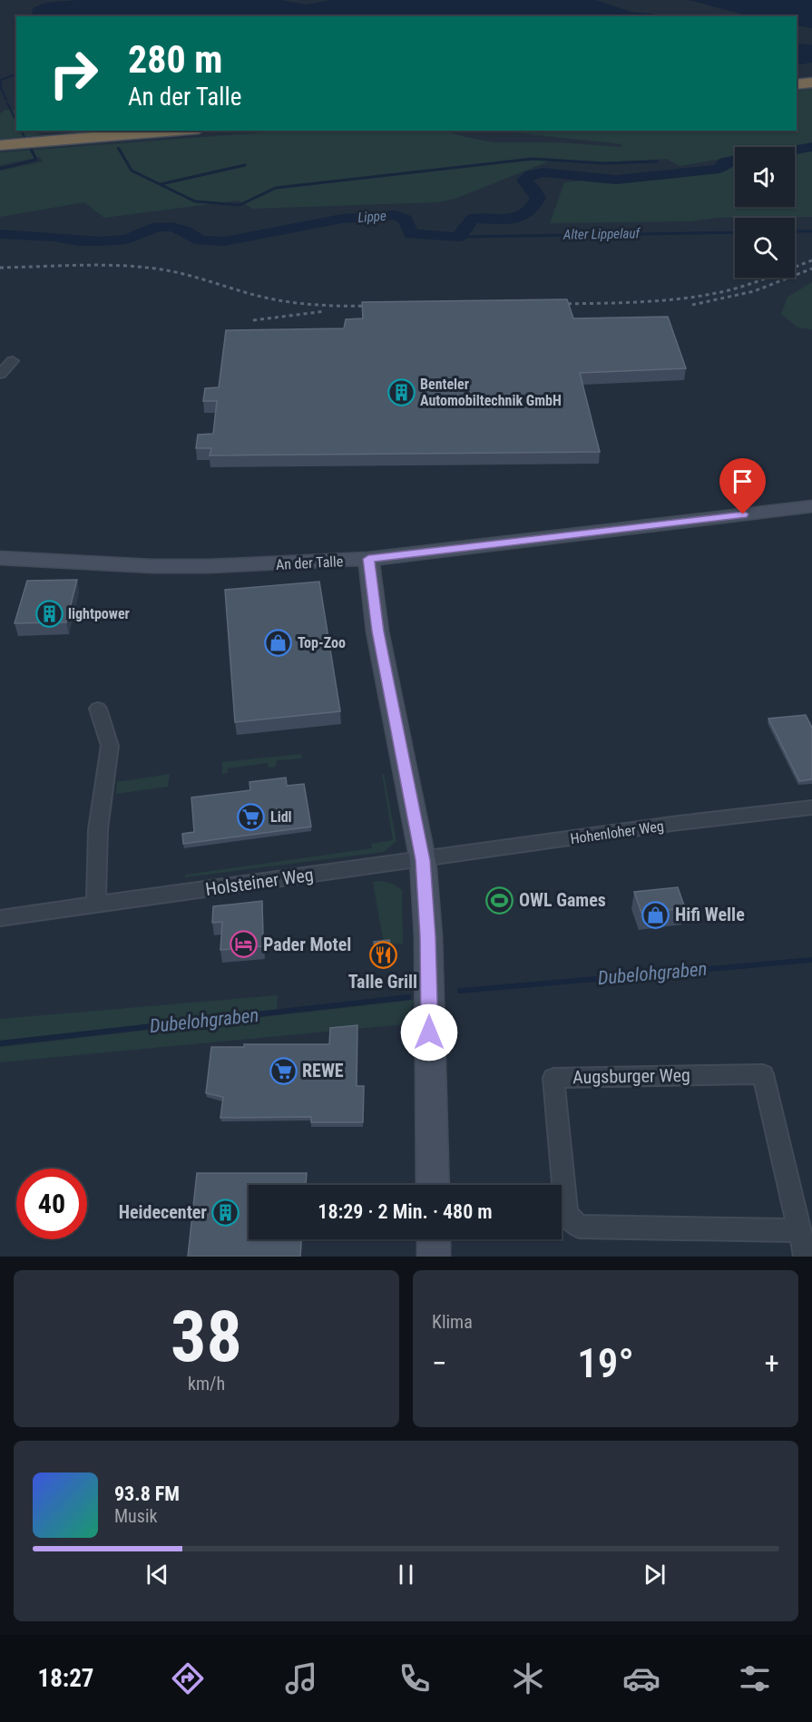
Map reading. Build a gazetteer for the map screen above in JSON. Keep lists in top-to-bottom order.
{
  "streets": {
    "street": [
      "An der Talle",
      "Hohenloher Weg",
      "Holsteiner Weg",
      "Augsburger Weg"
    ]
  },
  "crossings": [
    ["Hohenloher Weg", "Holsteiner Weg"]
  ],
  "water": ["Lippe", "Alter Lippelauf", "Dubelohgraben"],
  "places": {
    "building": ["Benteler Automobiltechnik GmbH", "lightpower", "Heidecenter"],
    "shop": ["Top-Zoo", "Hifi Welle"],
    "supermarket": ["Lidl", "REWE"],
    "sports": ["OWL Games"],
    "hotel": ["Pader Motel"],
    "restaurant": ["Talle Grill"]
  },
  "page": {
    "turn": ["280 m", "An der Talle"],
    "limit": "40",
    "trip": "18:29 · 2 Min. · 480 m",
    "tile": [
      ["38", "km/h"],
      "Klima"
    ],
    "heat": ["−", "19°", "+"],
    "song": ["93.8 FM", "Musik"],
    "tabs": "18:27"
  }
}
